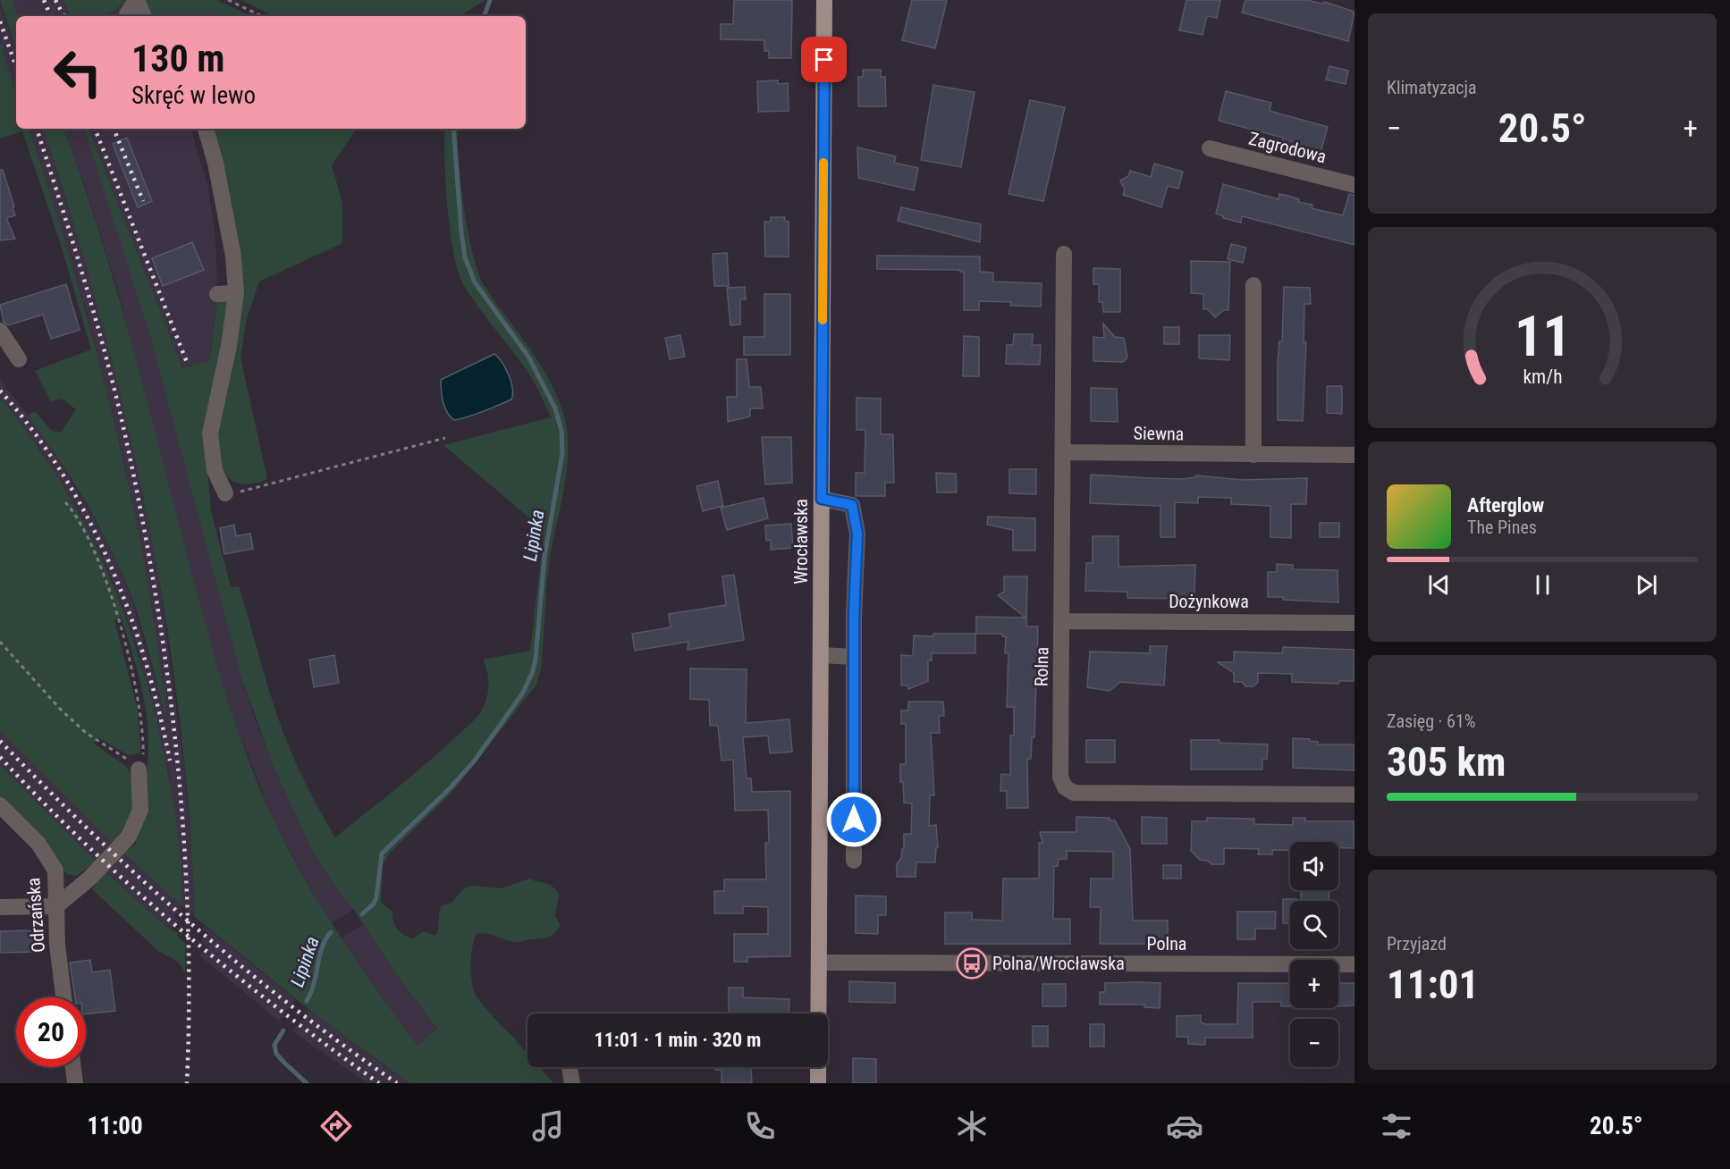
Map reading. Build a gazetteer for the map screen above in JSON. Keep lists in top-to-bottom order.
{
  "streets": {
    "main road": ["Wrocławska"],
    "street": [
      "Zagrodowa",
      "Siewna",
      "Dożynkowa",
      "Rolna",
      "Odrzańska",
      "Polna"
    ]
  },
  "crossings": [
    ["Siewna", "Rolna"],
    ["Wrocławska", "Polna"],
    ["Dożynkowa", "Rolna"]
  ],
  "water": ["Lipinka"],
  "places": {
    "bus stop": ["Polna/Wrocławska"]
  },
  "page": {
    "tile": [
      "Klimatyzacja",
      ["Zasięg · 61%", "305 km"],
      ["Przyjazd", "11:01"]
    ],
    "turn": ["130 m", "Skręć w lewo"],
    "heat": ["−", "20.5°", "+"],
    "song": ["Afterglow", "The Pines"],
    "map_buttons": ["+", "−"],
    "limit": "20",
    "trip": "11:01 · 1 min · 320 m",
    "tabs": ["11:00", "20.5°"],
    "gauge": ["11", "km/h"]
  }
}
